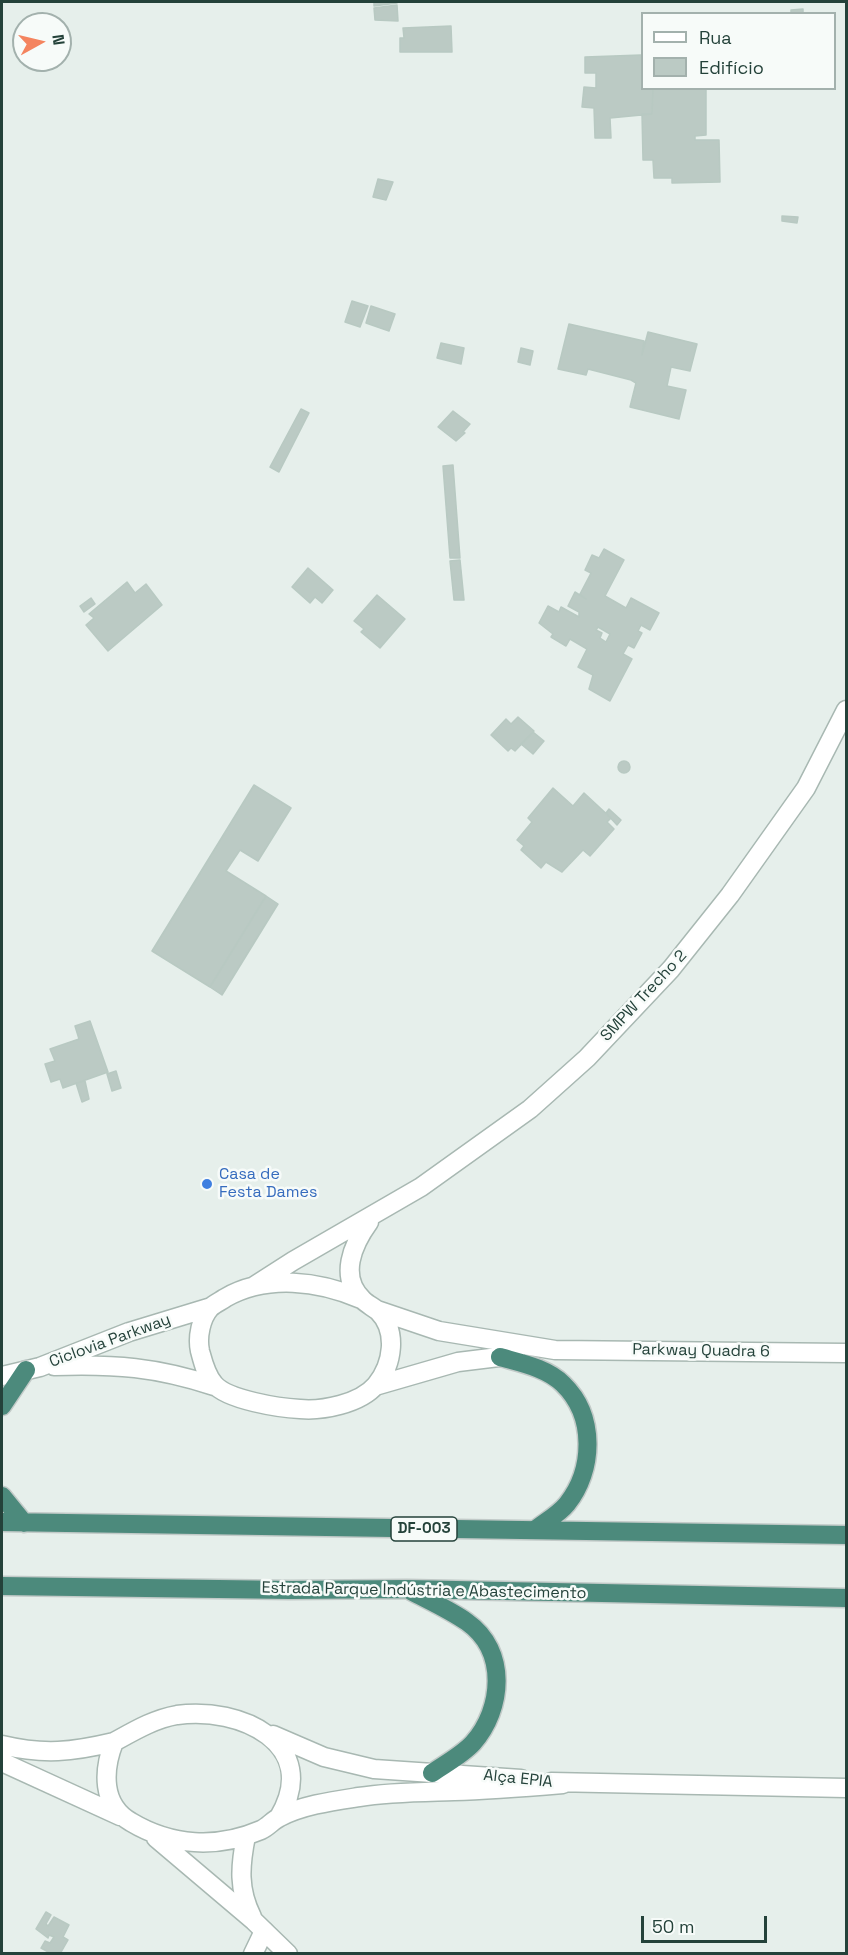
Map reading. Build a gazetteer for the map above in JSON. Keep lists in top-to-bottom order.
{
  "streets": {
    "highway": ["DF-003", "Estrada Parque Indústria e Abastecimento"],
    "street": [
      "SMPW Trecho 2",
      "Ciclovia Parkway",
      "Parkway Quadra 6",
      "Alça EPIA"
    ]
  },
  "crossings": [
    ["Ciclovia Parkway", "Parkway Quadra 6"]
  ],
  "places": ["Casa de Festa Dames"],
  "legend": ["Rua", "Edifício"],
  "scale_bar": "50 m",
  "north": "right"
}
